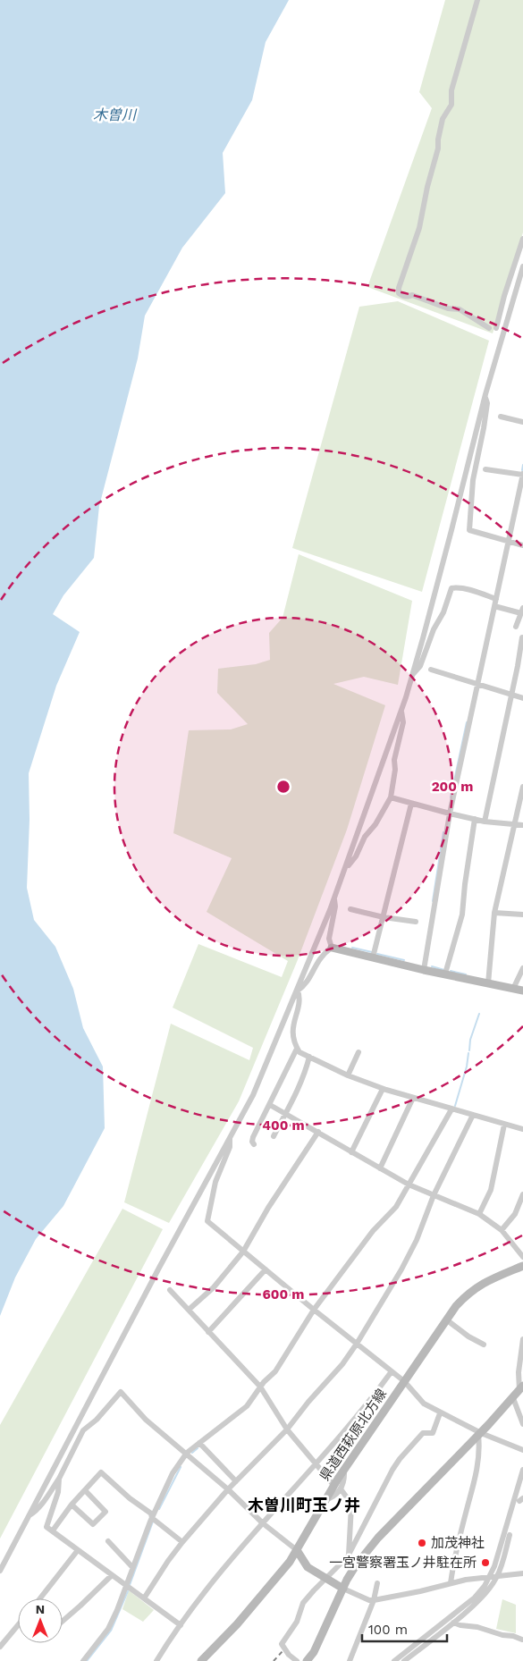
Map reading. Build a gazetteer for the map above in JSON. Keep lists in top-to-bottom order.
{
  "streets": {
    "street": ["県道西萩原北方線"]
  },
  "districts": ["木曽川町玉ノ井"],
  "water": ["木曽川"],
  "places": ["加茂神社", "一宮警察署玉ノ井駐在所"],
  "scale_bar": "100 m",
  "north": "top",
  "rings": ["200 m", "400 m", "600 m"]
}
